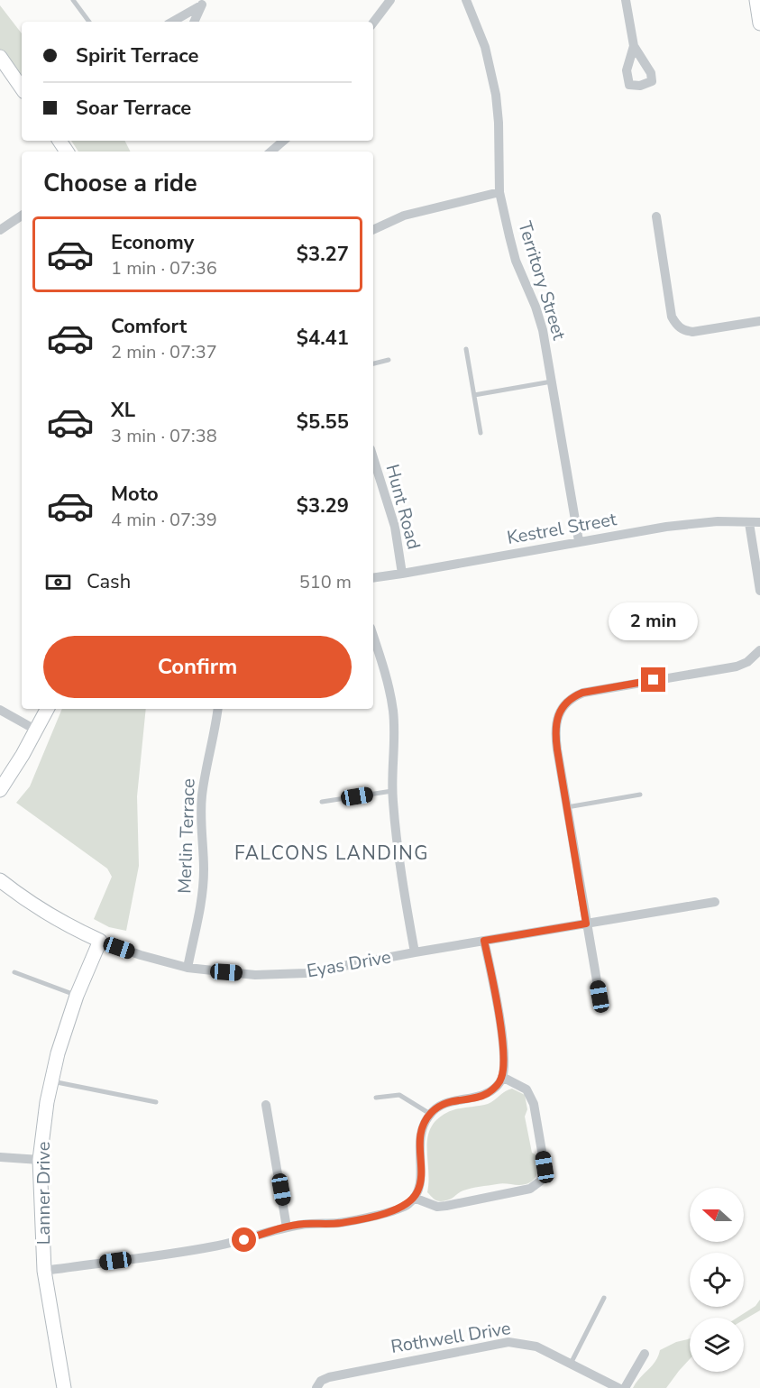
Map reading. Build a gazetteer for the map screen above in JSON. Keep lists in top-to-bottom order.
{
  "streets": {
    "street": [
      "Territory Street",
      "Hunt Road",
      "Kestrel Street",
      "Merlin Terrace",
      "Eyas Drive",
      "Lanner Drive",
      "Rothwell Drive"
    ]
  },
  "crossings": [
    ["Territory Street", "Kestrel Street"],
    ["Hunt Road", "Kestrel Street"],
    ["Merlin Terrace", "Eyas Drive"],
    ["Eyas Drive", "Lanner Drive"]
  ],
  "districts": ["FALCONS LANDING"],
  "north": "left",
  "page": {
    "banner": ["Spirit Terrace", "Soar Terrace"],
    "heading": "Choose a ride",
    "list": [
      {
        "name": "Economy",
        "note": "1 min · 07:36",
        "value": "$3.27"
      },
      {
        "name": "Comfort",
        "note": "2 min · 07:37",
        "value": "$4.41"
      },
      {
        "name": "XL",
        "note": "3 min · 07:38",
        "value": "$5.55"
      },
      {
        "name": "Moto",
        "note": "4 min · 07:39",
        "value": "$3.29"
      }
    ],
    "pay": ["Cash", "510 m"],
    "bubble": "2 min",
    "buttons": "Confirm"
  }
}
